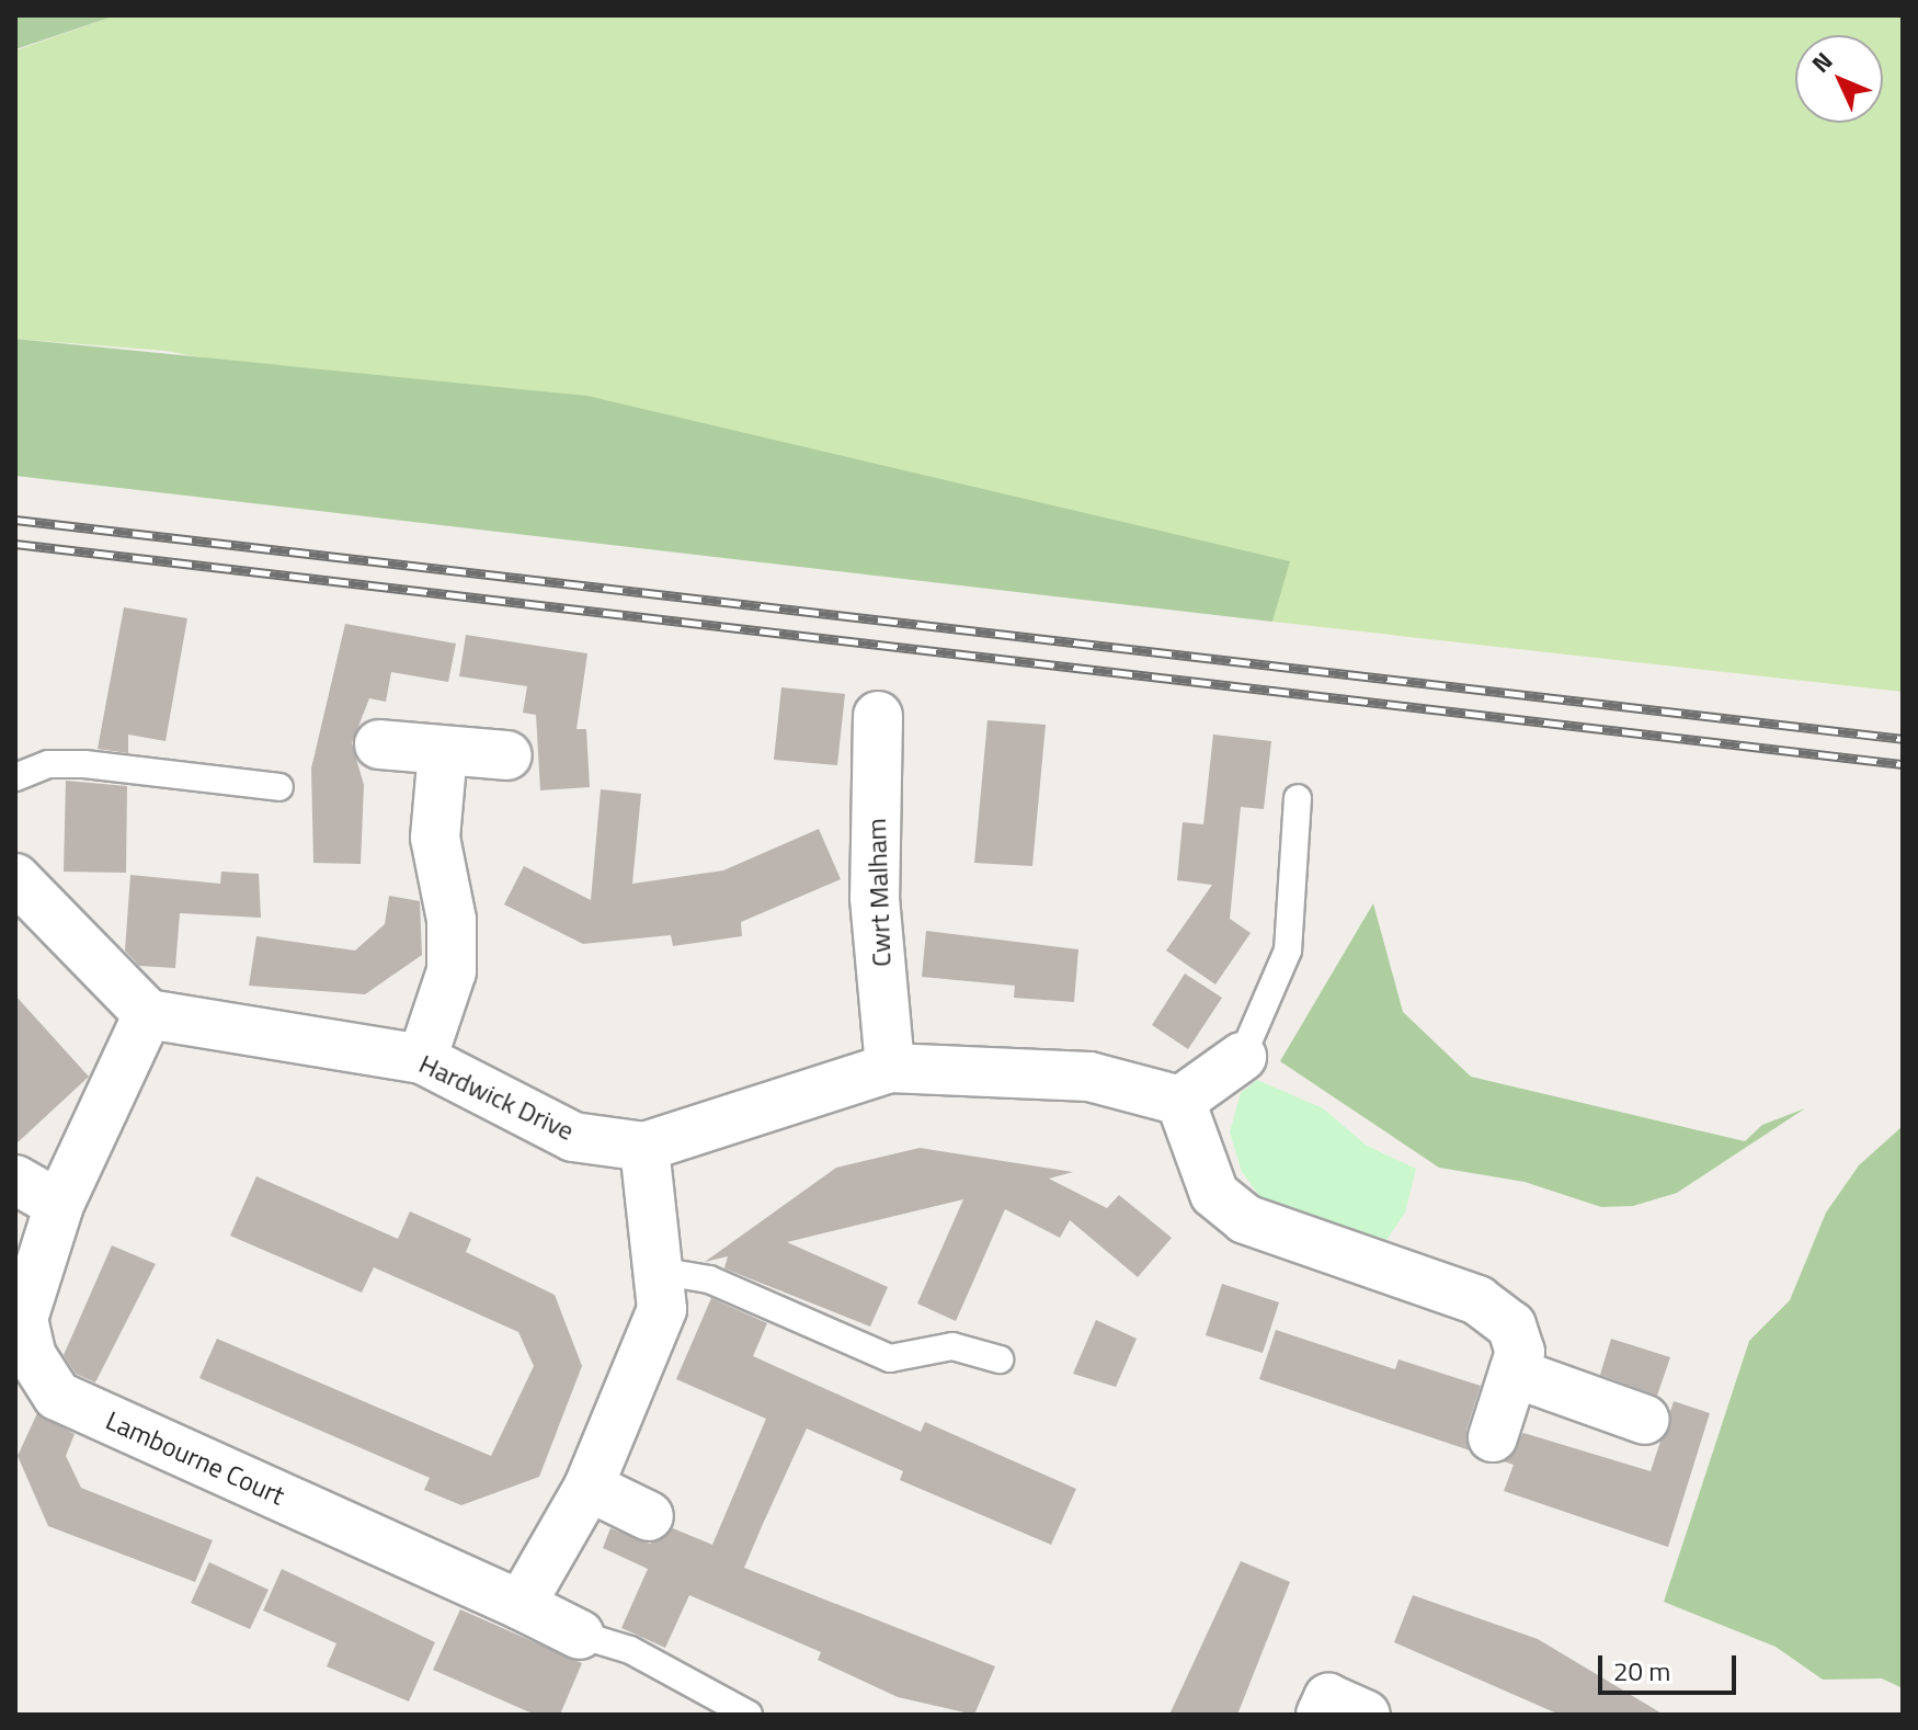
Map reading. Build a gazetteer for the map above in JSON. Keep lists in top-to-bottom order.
{
  "streets": {
    "street": ["Cwrt Malham", "Hardwick Drive", "Lambourne Court"]
  },
  "crossings": [
    ["Cwrt Malham", "Hardwick Drive"],
    ["Hardwick Drive", "Lambourne Court"]
  ],
  "scale_bar": "20 m",
  "north": "top left"
}
